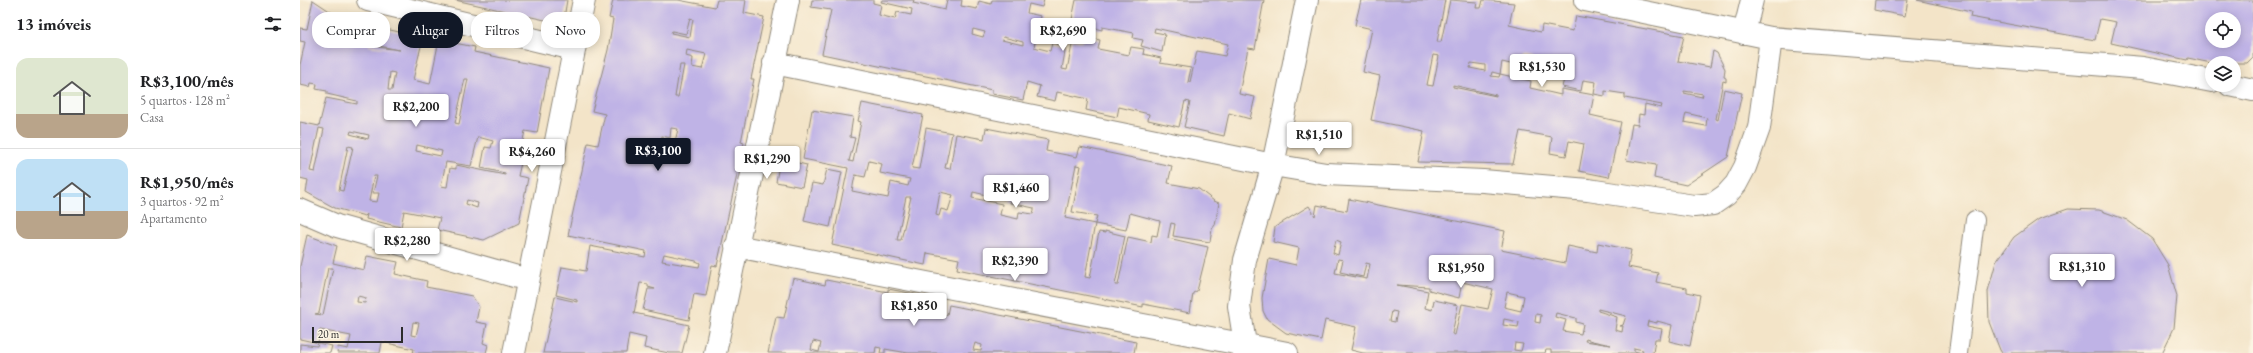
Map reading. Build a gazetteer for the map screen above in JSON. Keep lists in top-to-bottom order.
{
  "scale_bar": "20 m",
  "page": {
    "heading": "13 imóveis",
    "chip": [
      "Comprar",
      "Alugar",
      "Filtros",
      "Novo"
    ],
    "price": [
      "R$2,690",
      "R$1,530",
      "R$2,200",
      "R$1,510",
      "R$3,100",
      "R$4,260",
      "R$1,290",
      "R$1,460",
      "R$2,280",
      "R$2,390",
      "R$1,310",
      "R$1,950",
      "R$1,850"
    ],
    "list": [
      {
        "name": "R$3,100/mês",
        "note": "5 quartos · 128 m² · Casa"
      },
      {
        "name": "R$1,950/mês",
        "note": "3 quartos · 92 m² · Apartamento"
      }
    ],
    "scale": "20 m"
  }
}
